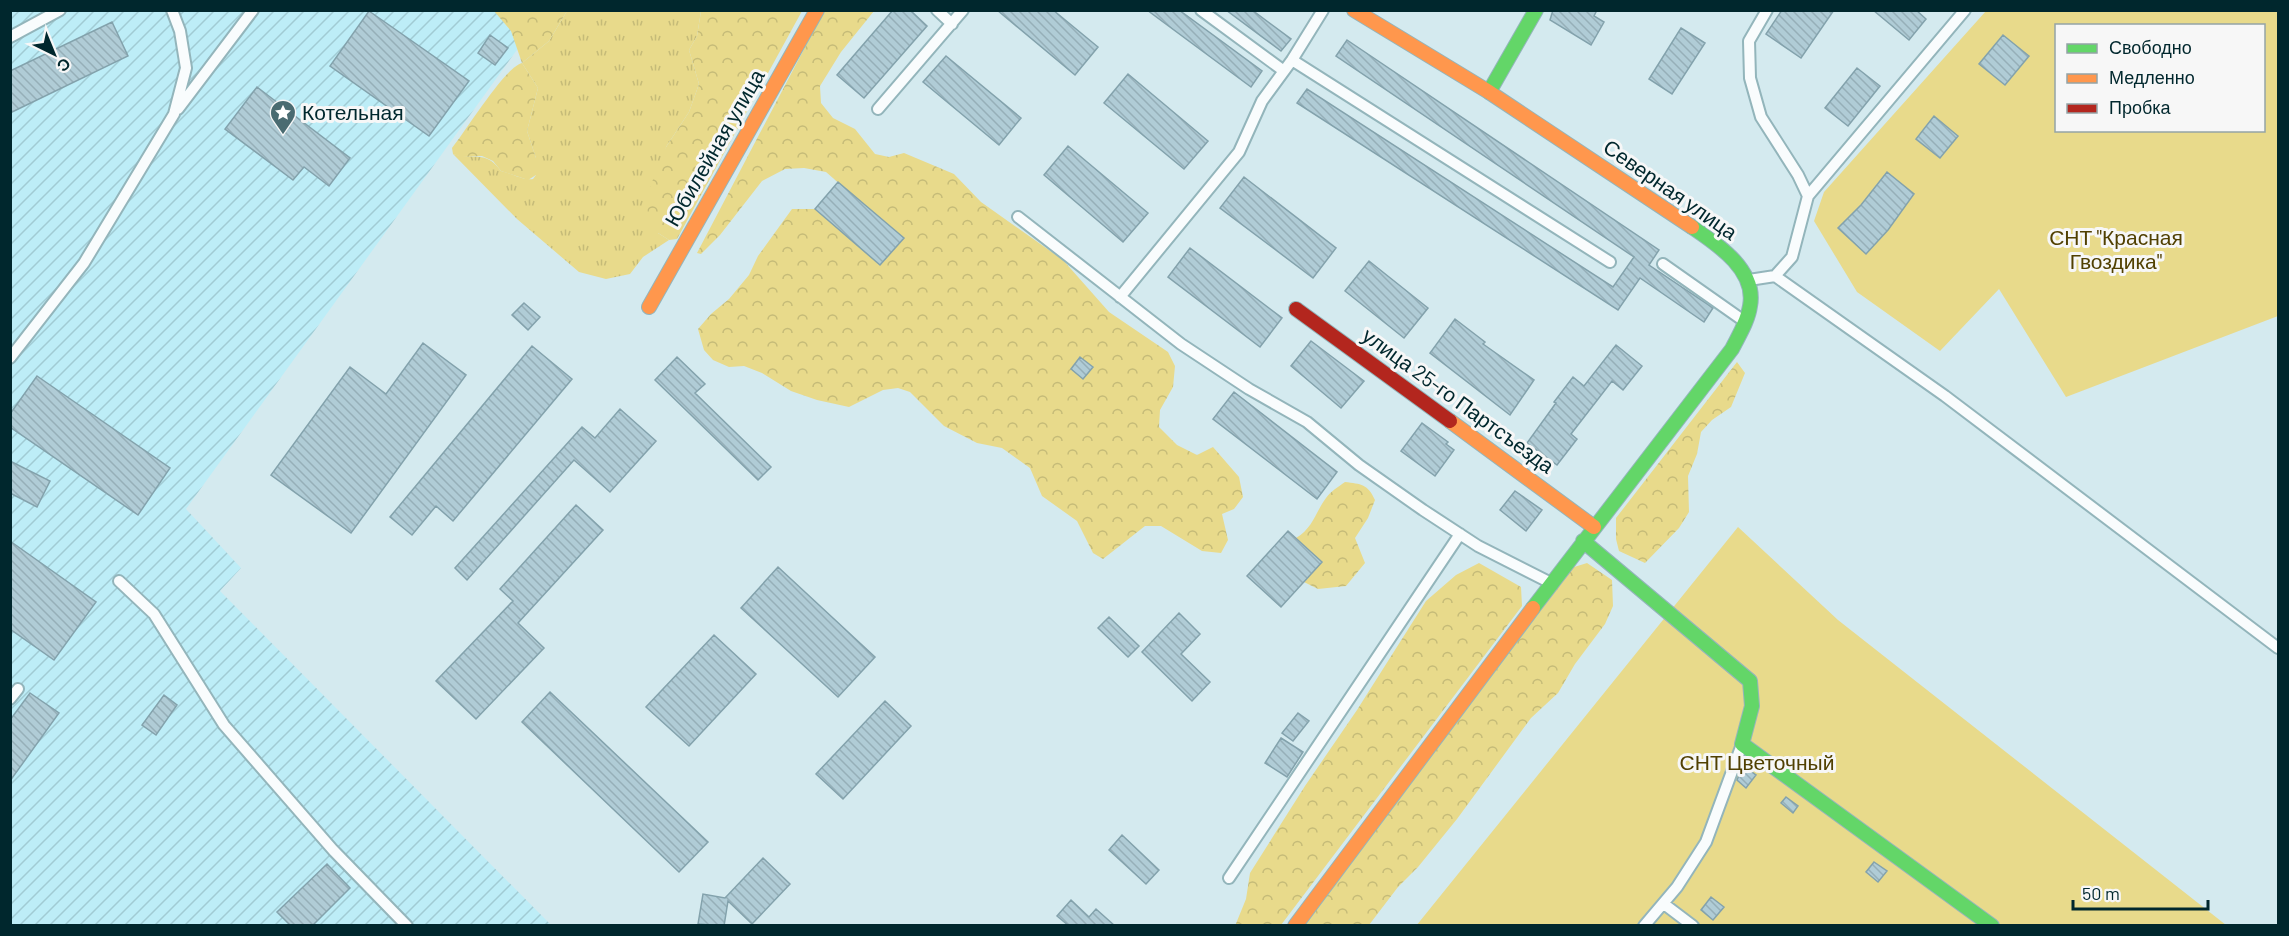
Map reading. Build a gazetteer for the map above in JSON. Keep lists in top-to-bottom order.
{
  "streets": {
    "street": ["Юбилейная улица", "Северная улица", "улица 25-го Партсъезда"]
  },
  "parks": ["СНТ \"Красная Гвоздика\"", "СНТ Цветочный"],
  "places": {
    "place": ["Котельная"]
  },
  "legend": ["Свободно", "Медленно", "Пробка"],
  "scale_bar": "50 m",
  "north": "bottom right"
}
